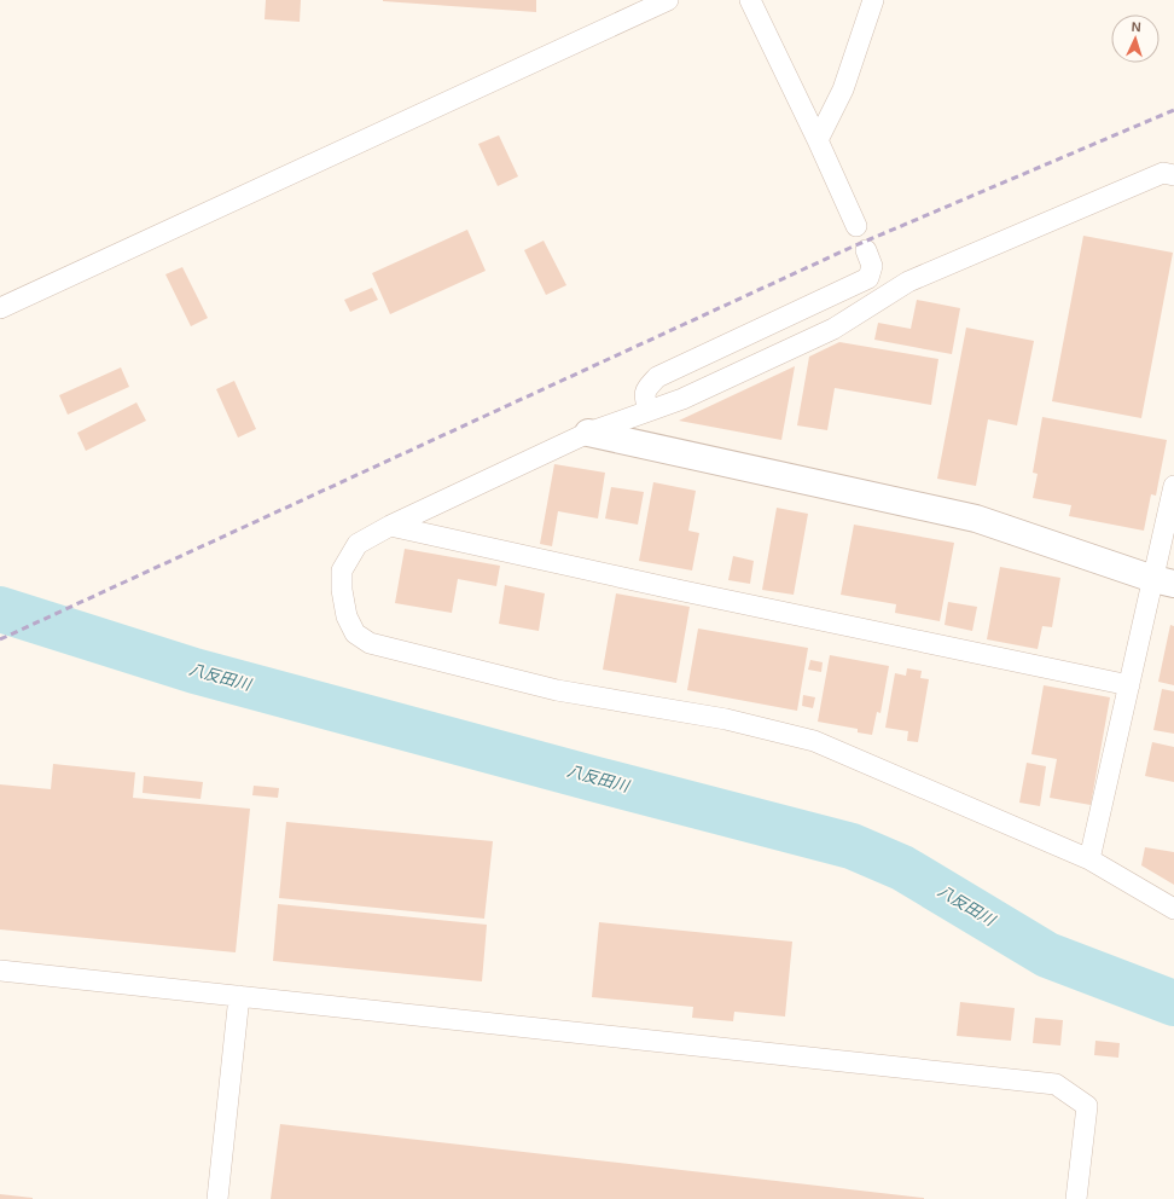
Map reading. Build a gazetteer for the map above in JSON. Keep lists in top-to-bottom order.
{
  "water": ["八反田川"],
  "north": "top"
}
